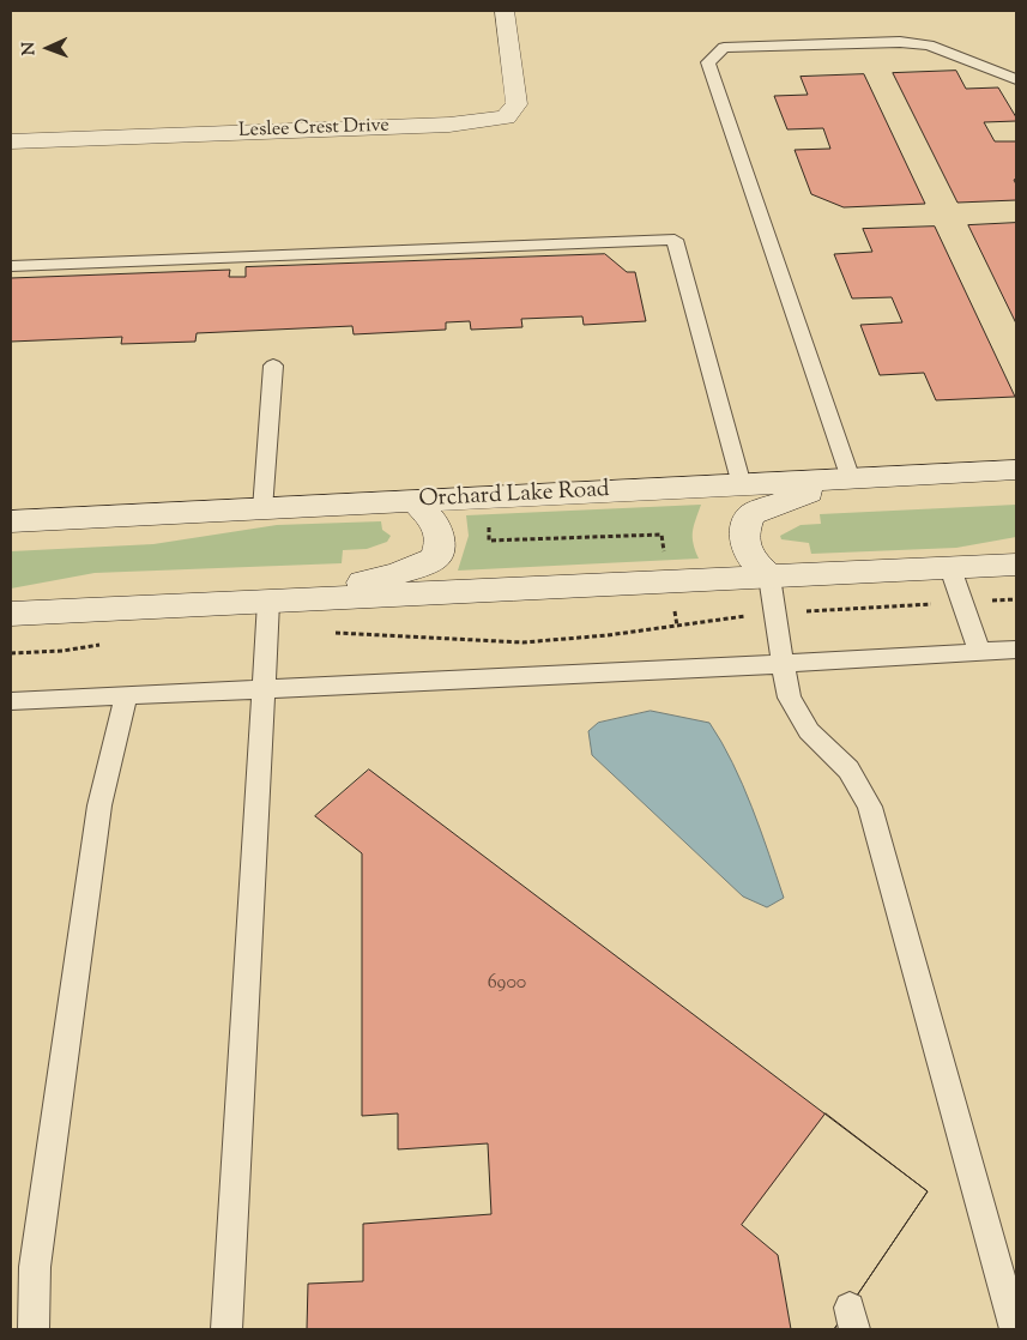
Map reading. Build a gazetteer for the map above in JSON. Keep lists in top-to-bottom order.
{
  "streets": {
    "main road": ["Leslee Crest Drive", "Orchard Lake Road"]
  },
  "house_numbers": ["6900"],
  "north": "left"
}
